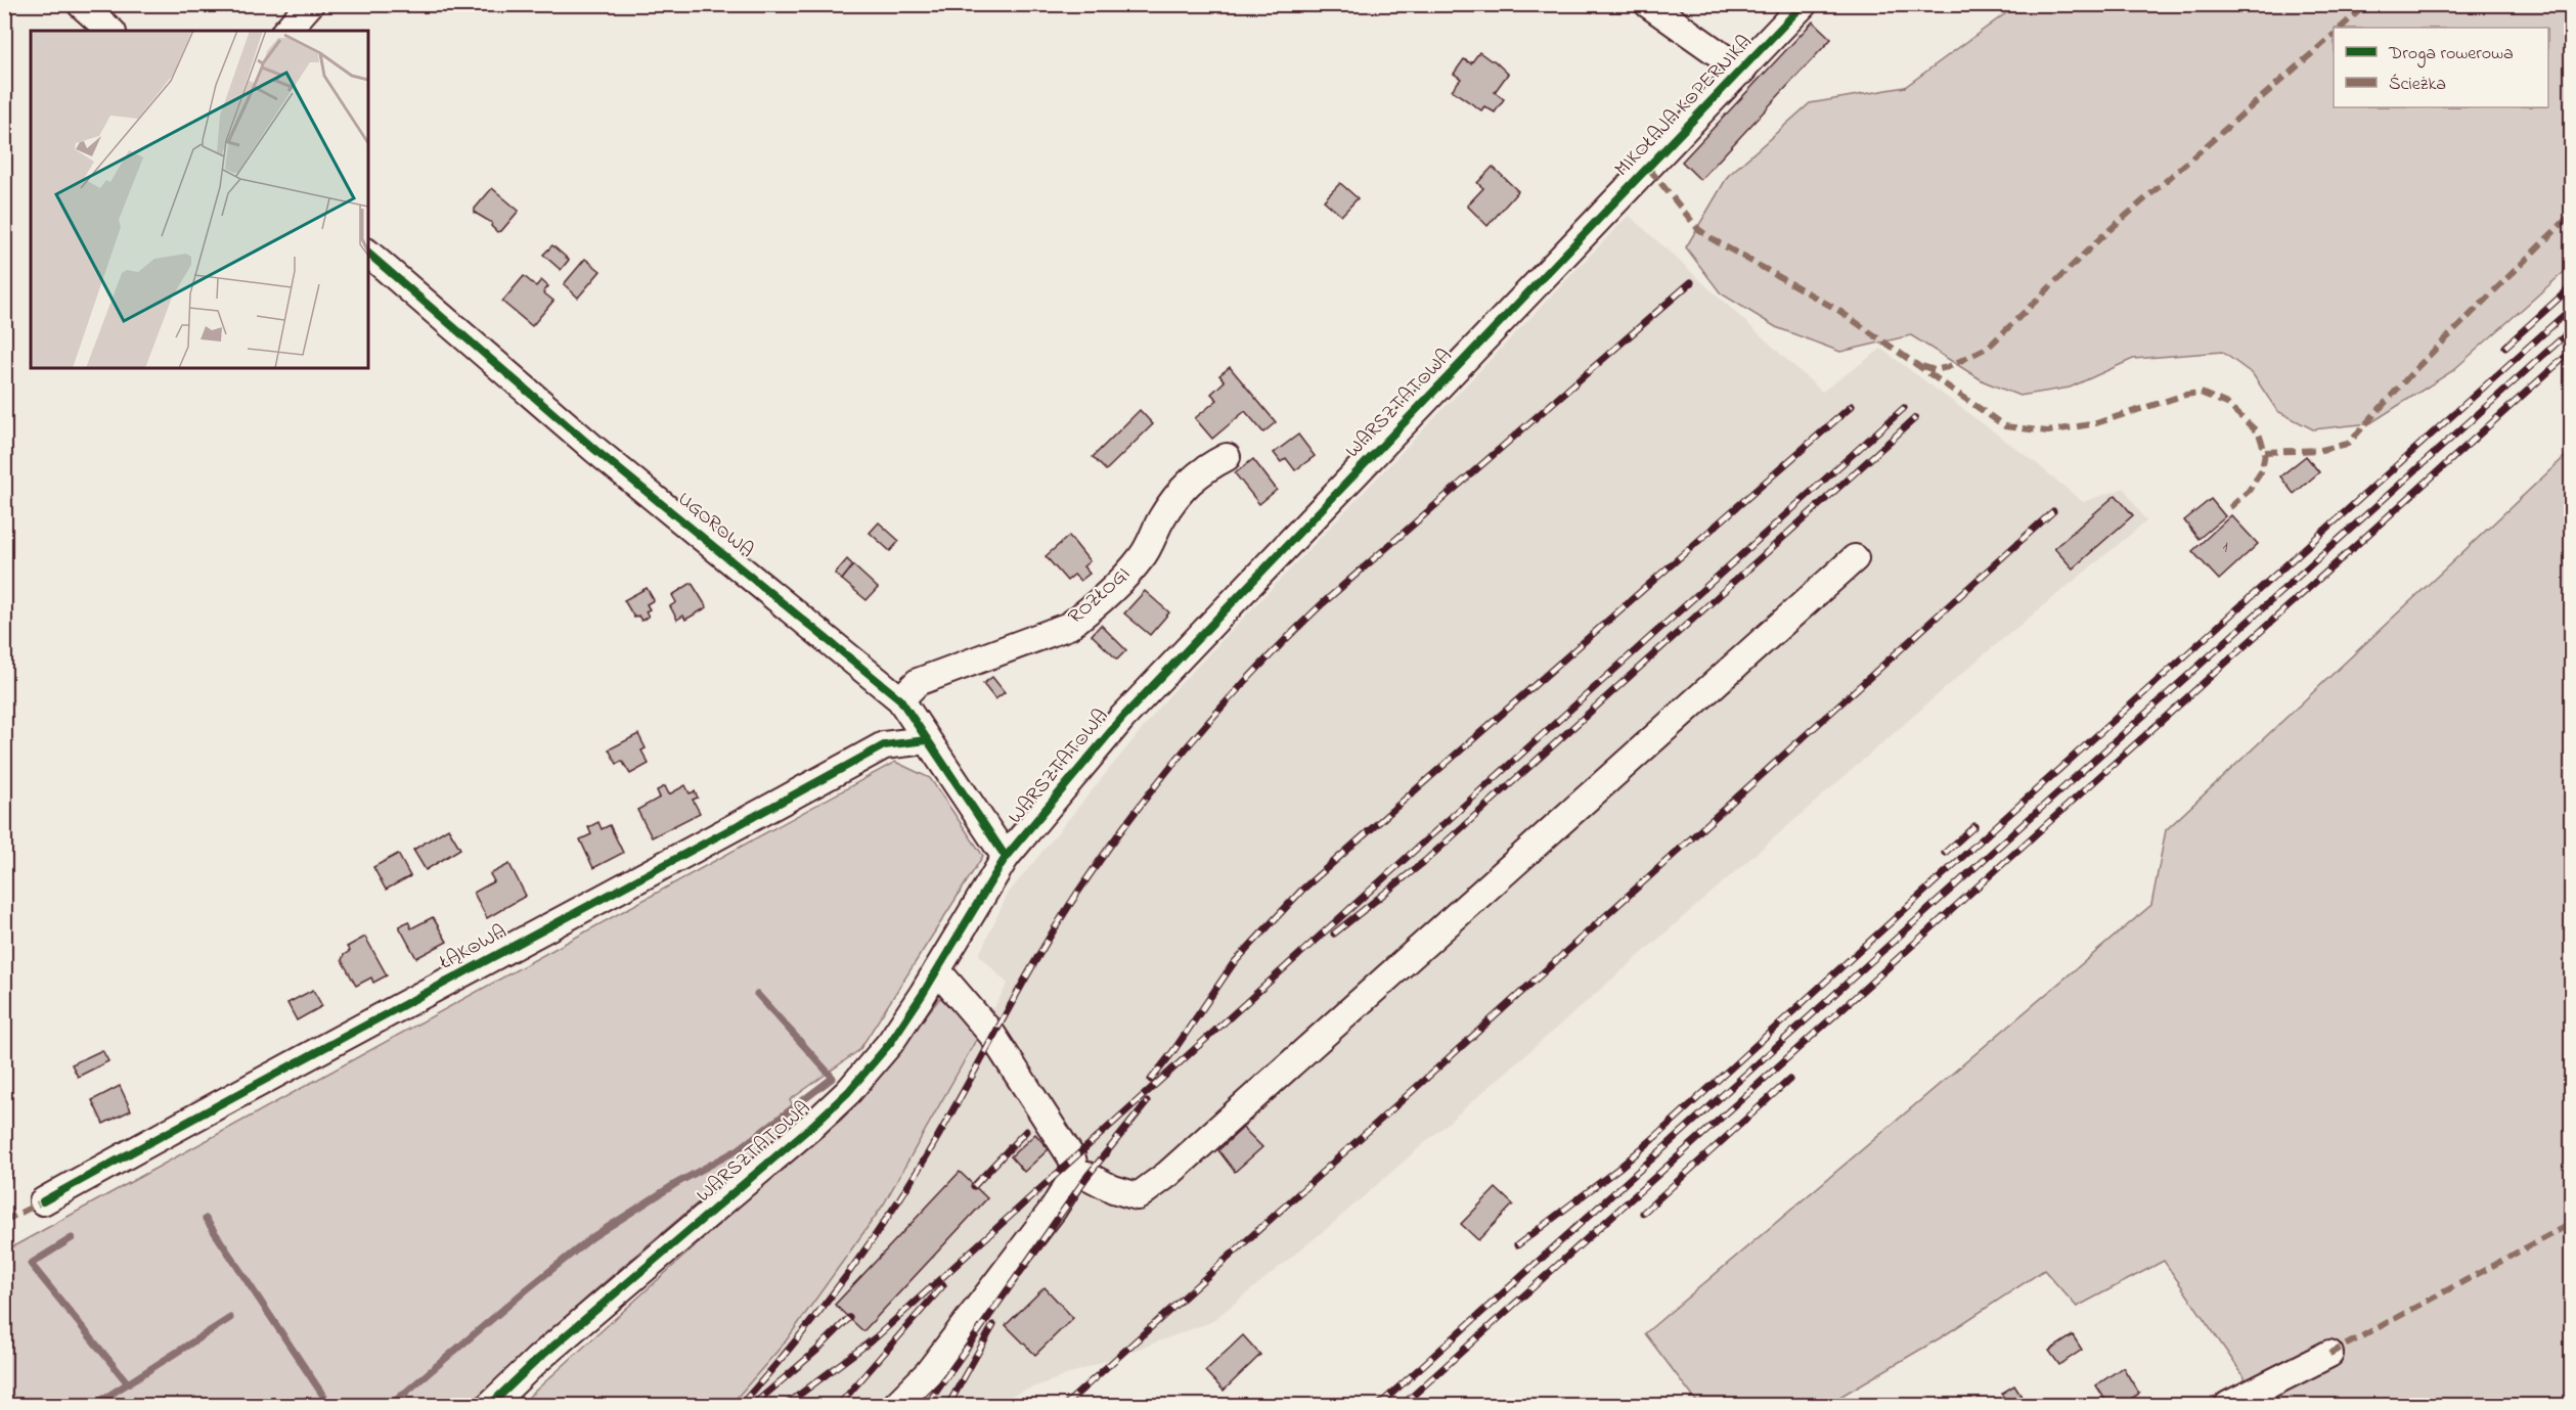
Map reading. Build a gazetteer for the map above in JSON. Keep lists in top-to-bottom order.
{
  "streets": {
    "street": [
      "MIKOŁAJA KOPERNIKA",
      "WARSZTATOWA",
      "UGOROWA",
      "ROZŁOGI",
      "ŁĄKOWA"
    ]
  },
  "crossings": [
    ["MIKOŁAJA KOPERNIKA", "WARSZTATOWA"],
    ["WARSZTATOWA", "UGOROWA"],
    ["UGOROWA", "ROZŁOGI"],
    ["UGOROWA", "ŁĄKOWA"]
  ],
  "house_numbers": ["1"],
  "legend": ["Droga rowerowa", "Ścieżka"]
}
